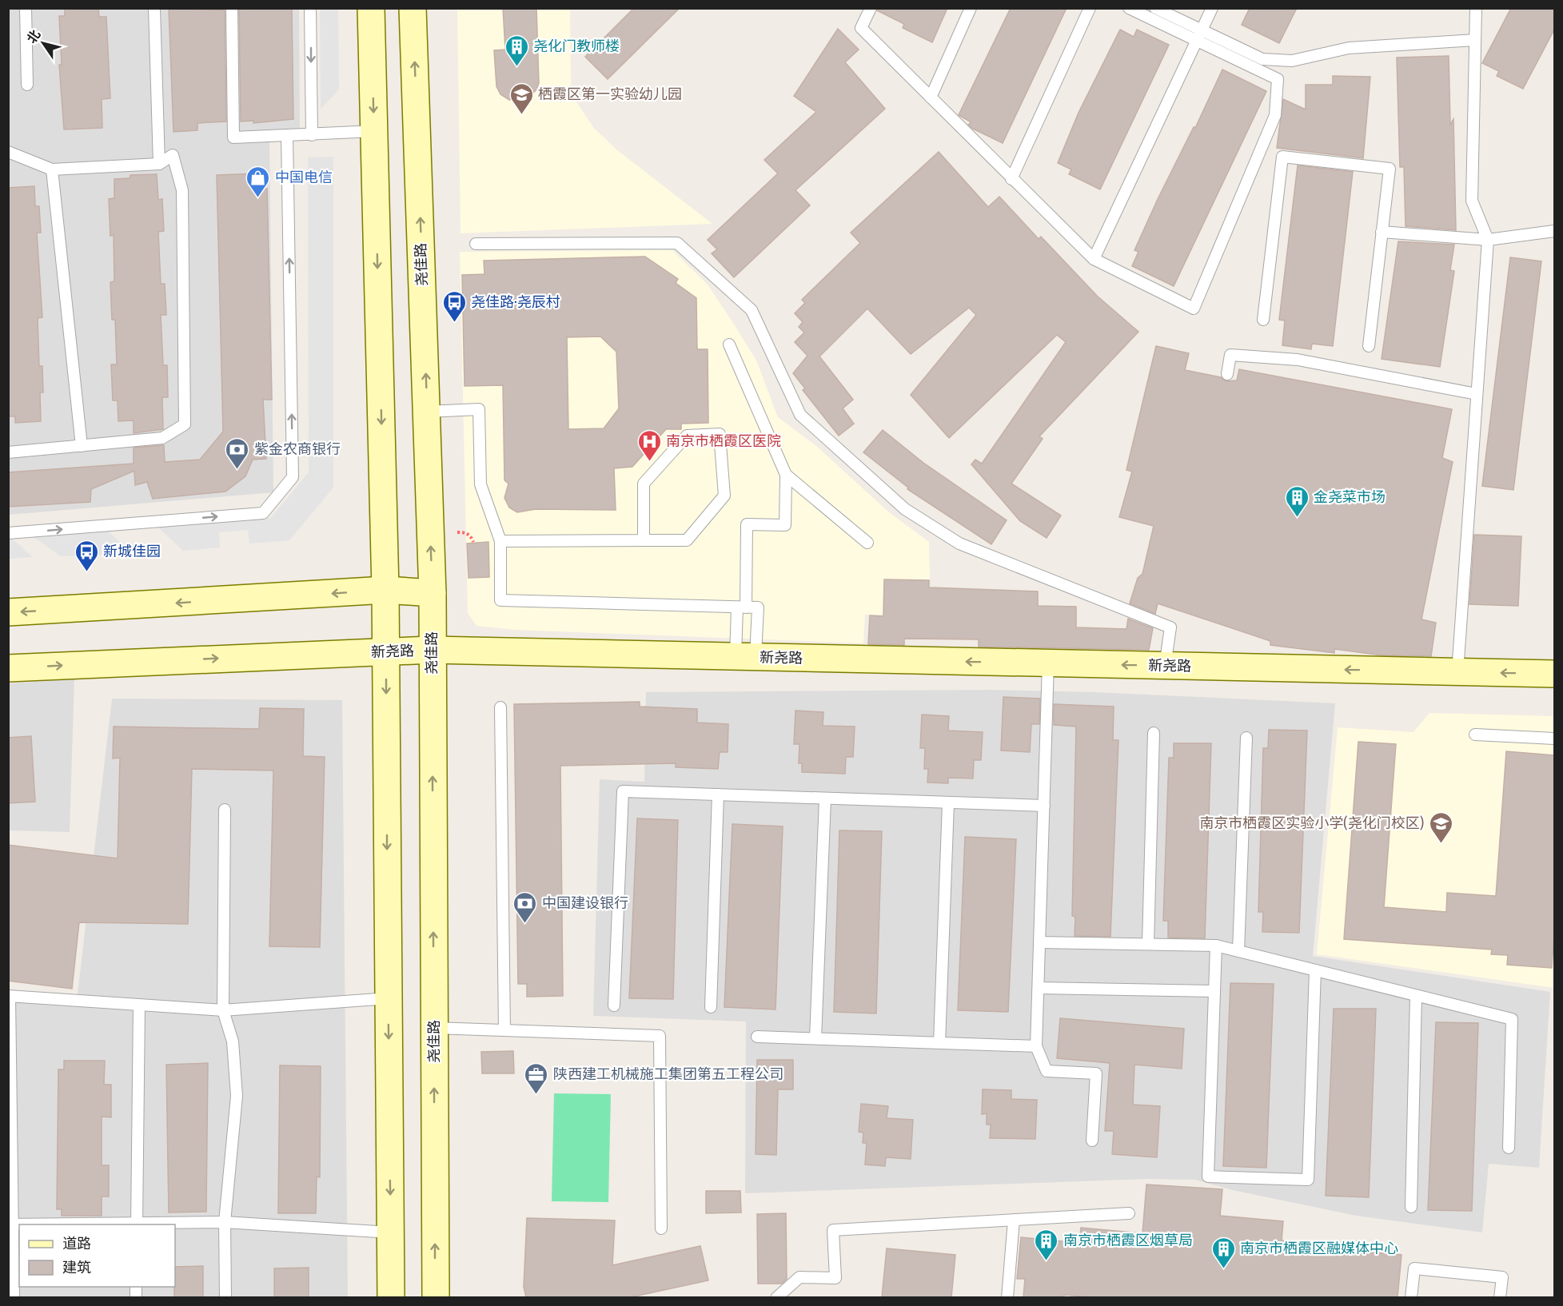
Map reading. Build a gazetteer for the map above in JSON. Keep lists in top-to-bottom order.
{
  "streets": {
    "main road": ["尧佳路", "新尧路"]
  },
  "crossings": [
    ["尧佳路", "新尧路"]
  ],
  "places": {
    "building": [
      "尧化门教师楼",
      "金尧菜市场",
      "南京市栖霞区烟草局",
      "南京市栖霞区融媒体中心"
    ],
    "school or university": ["栖霞区第一实验幼儿园", "南京市栖霞区实验小学(尧化门校区)"],
    "shop": ["中国电信"],
    "bus stop": ["尧佳路·尧辰村", "新城佳园"],
    "hospital": ["南京市栖霞区医院"],
    "bank": ["紫金农商银行", "中国建设银行"],
    "office": ["陕西建工机械施工集团第五工程公司"]
  },
  "legend": ["道路", "建筑"],
  "north": "top left"
}
